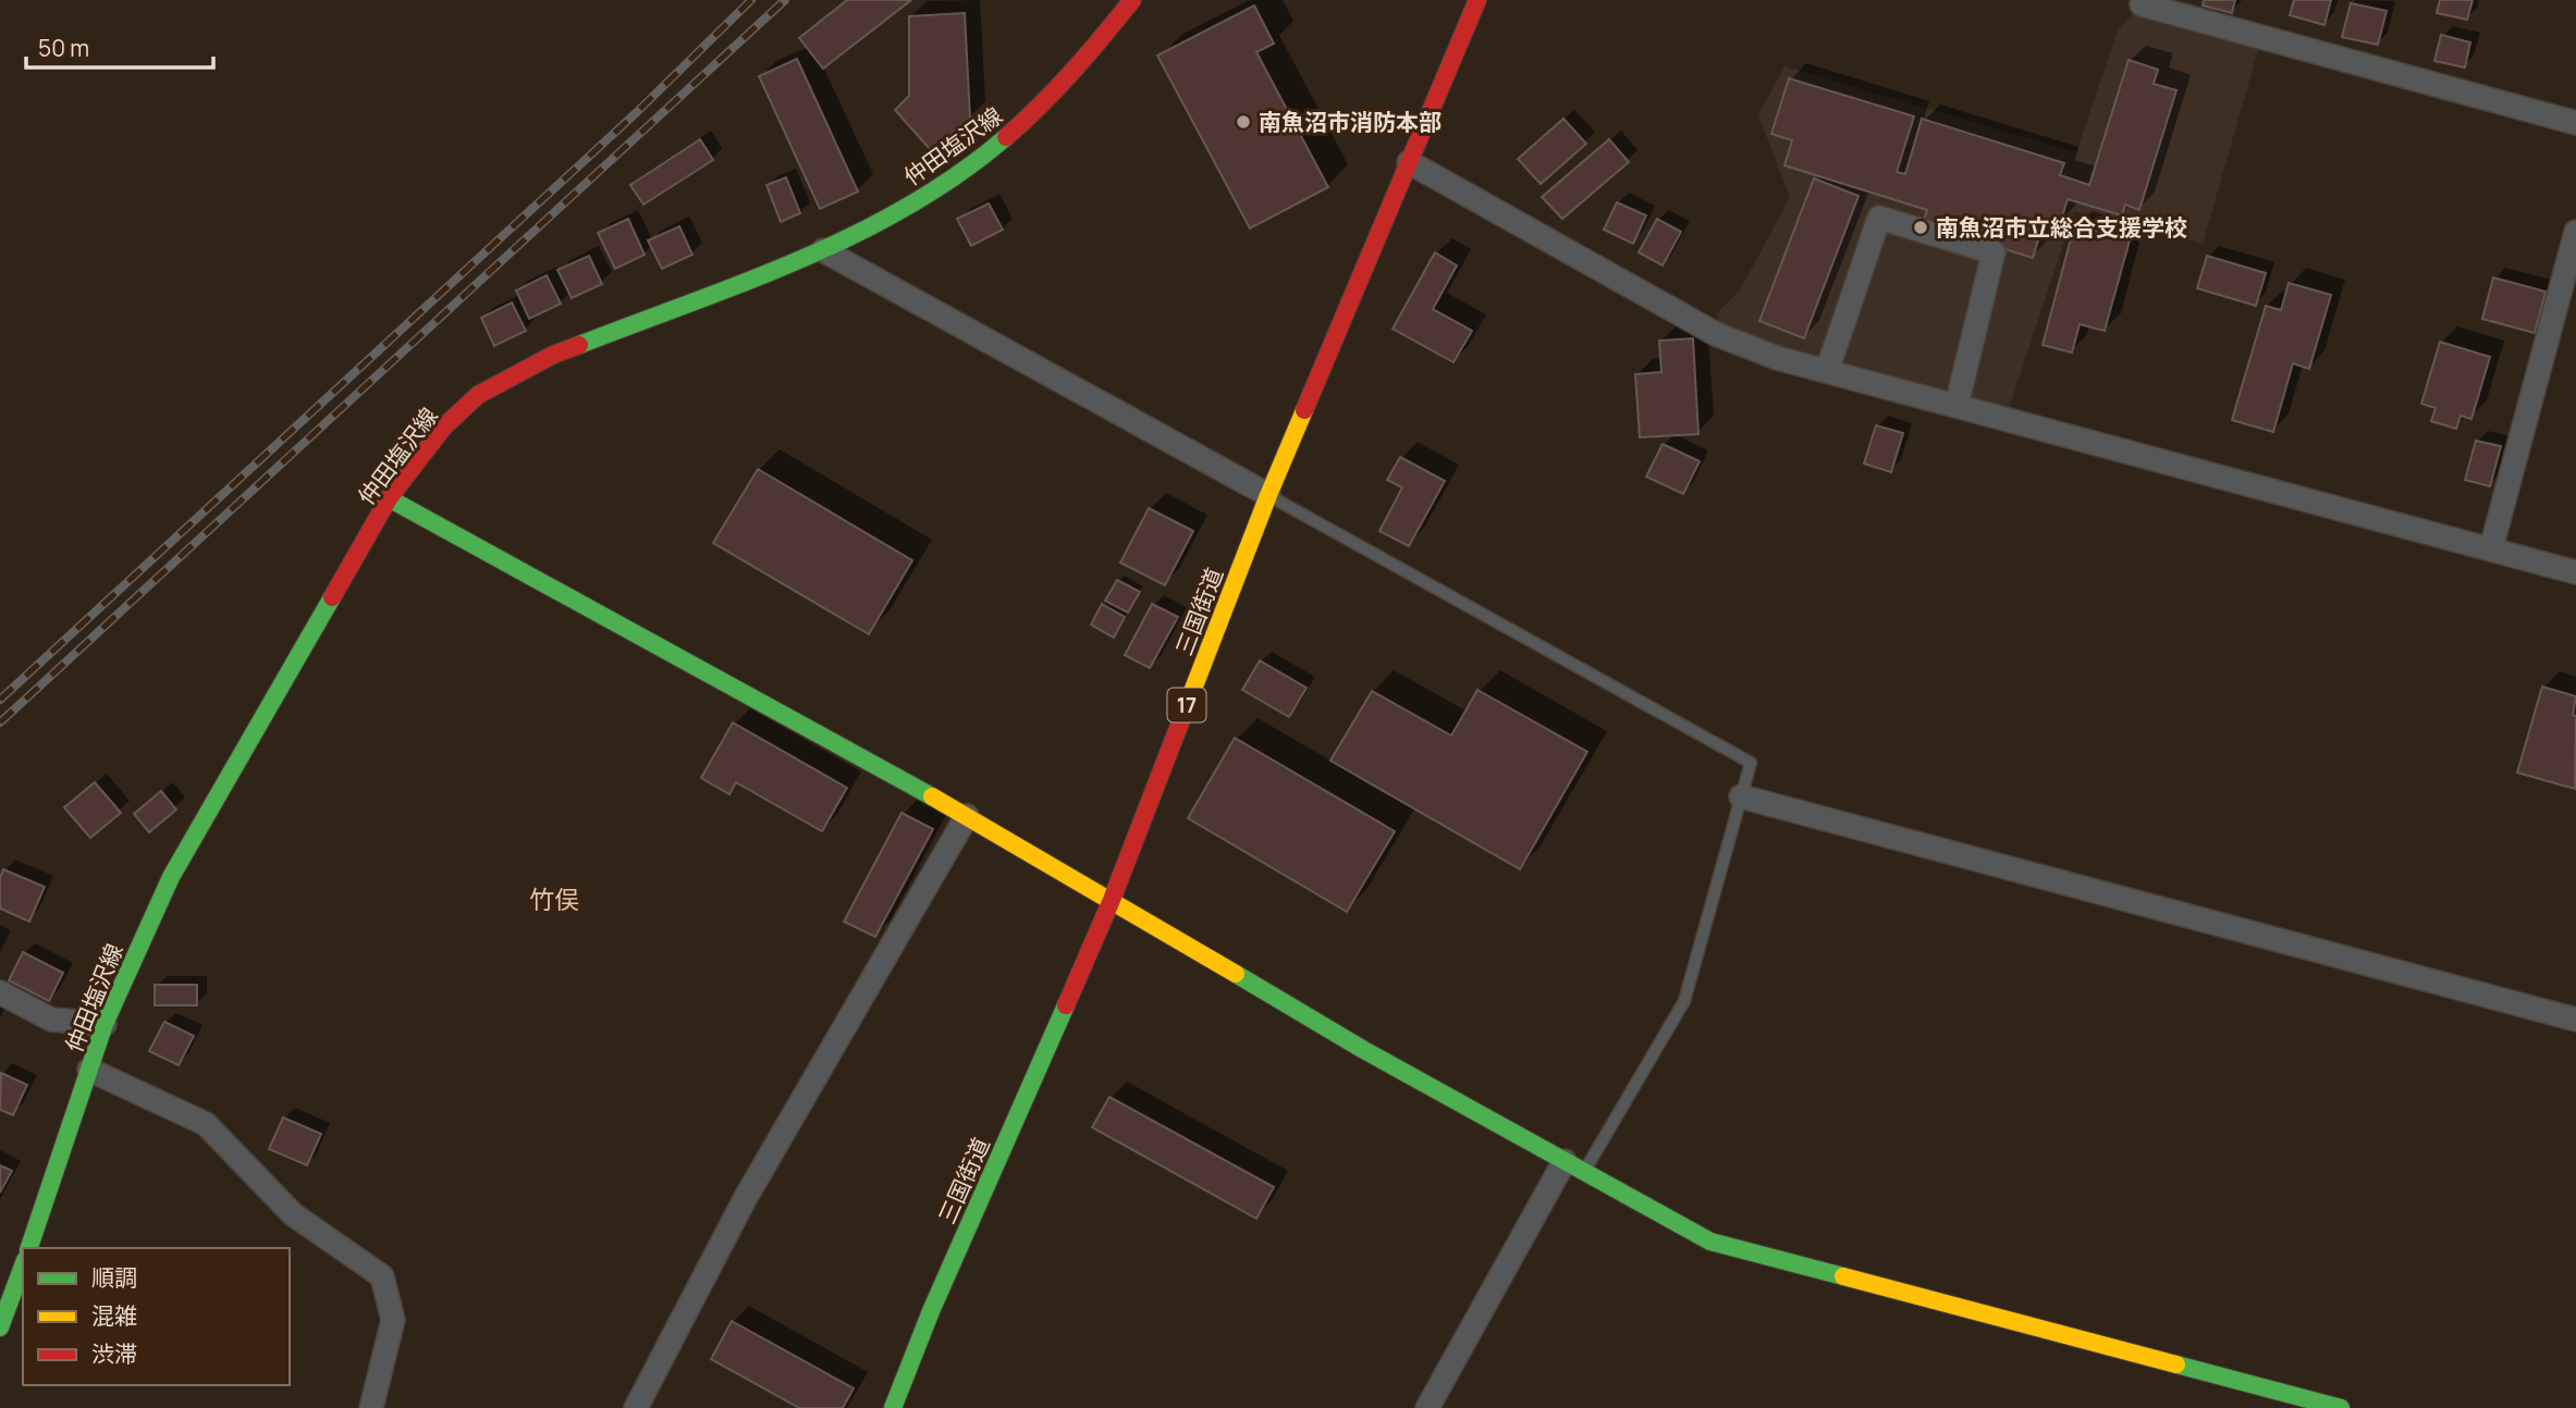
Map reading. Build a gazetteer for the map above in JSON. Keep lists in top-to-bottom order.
{
  "streets": {
    "main road": ["仲田塩沢線", "三国街道", "17"]
  },
  "districts": ["竹俣"],
  "places": ["南魚沼市消防本部", "南魚沼市立総合支援学校"],
  "legend": ["順調", "混雑", "渋滞"],
  "scale_bar": "50 m"
}
